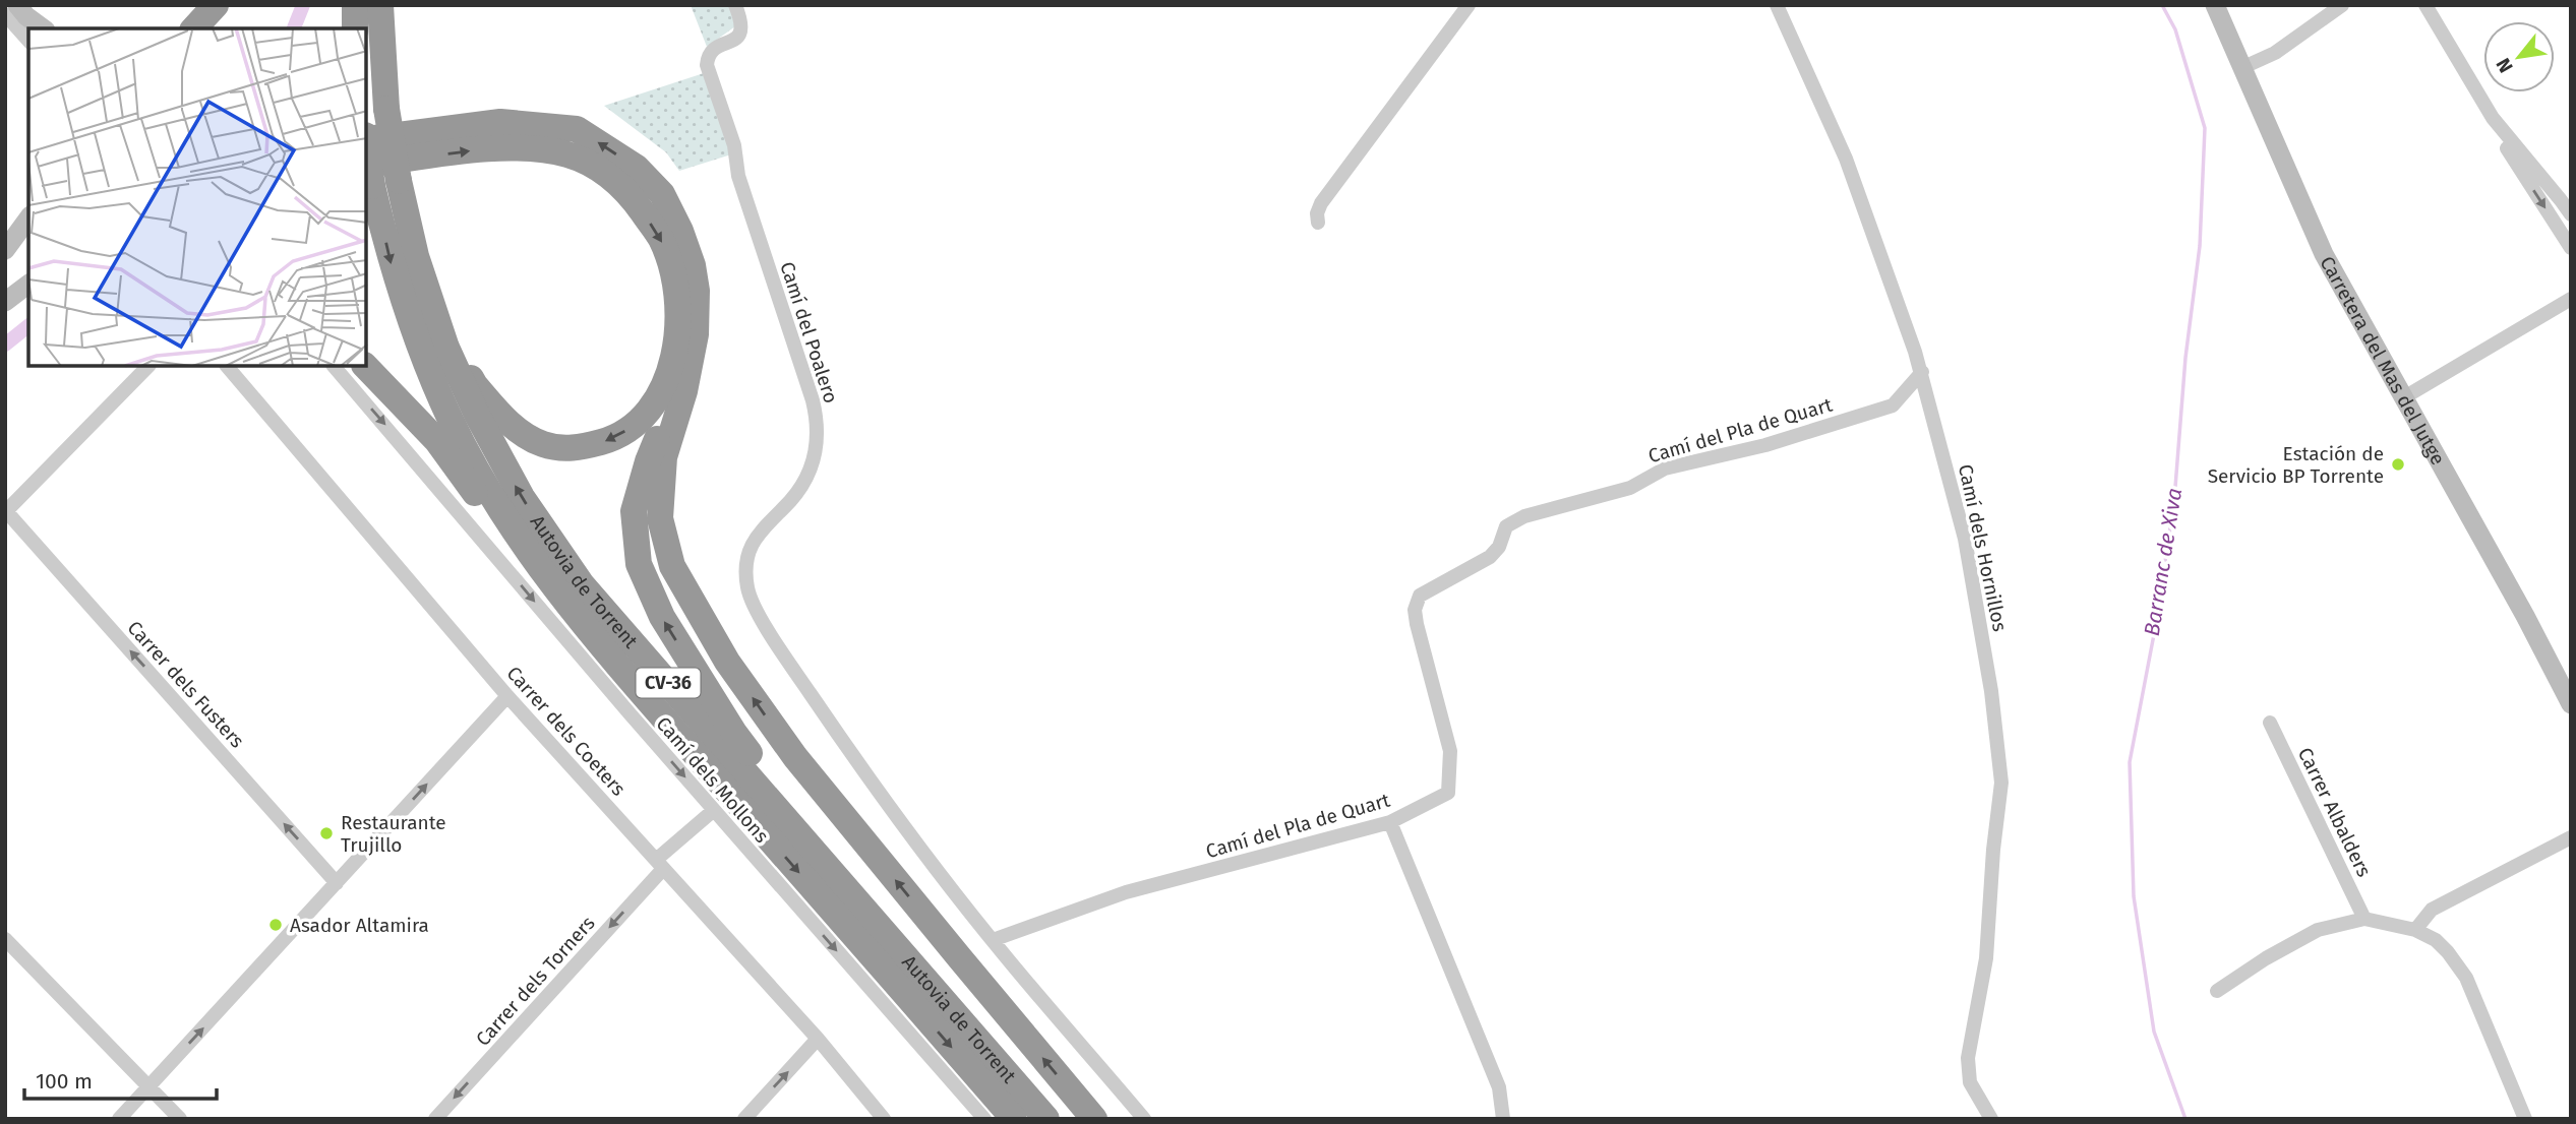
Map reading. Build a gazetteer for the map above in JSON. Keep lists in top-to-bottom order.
{
  "streets": {
    "highway": ["Autovia de Torrent", "CV-36"],
    "street": [
      "Camí del Poalero",
      "Carretera del Mas del Jutge",
      "Camí del Pla de Quart",
      "Camí dels Hornillos",
      "Carrer dels Fusters",
      "Carrer dels Coeters",
      "Camí dels Mollons",
      "Carrer Albalders",
      "Carrer dels Torners"
    ]
  },
  "crossings": [
    ["Camí del Poalero", "Camí del Pla de Quart"],
    ["Camí del Pla de Quart", "Camí dels Hornillos"],
    ["Carrer dels Coeters", "Carrer dels Torners"],
    ["Camí dels Mollons", "Carrer dels Torners"]
  ],
  "one_way": ["Carrer dels Fusters", "Camí dels Mollons", "Carrer dels Torners"],
  "water": ["Barranc de Xiva"],
  "places": ["Estación de Servicio BP Torrente", "Restaurante Trujillo", "Asador Altamira"],
  "scale_bar": "100 m",
  "north": "bottom left"
}
